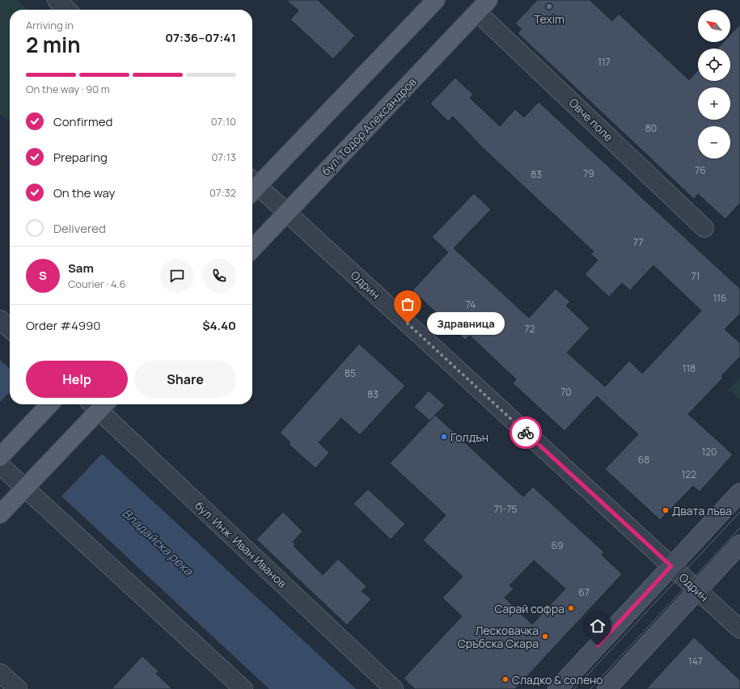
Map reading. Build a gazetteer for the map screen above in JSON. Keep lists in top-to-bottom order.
{
  "streets": {
    "main road": ["бул. Тодор Александров"],
    "street": ["Овче поле", "Одрин", "бул. Инж. Иван Иванов"]
  },
  "crossings": [
    ["Овче поле", "бул. Тодор Александров"],
    ["бул. Тодор Александров", "Одрин"]
  ],
  "water": ["Владайска река"],
  "places": [
    "Texim",
    "Здравница",
    "Голдън",
    "Двата лъва",
    "Сарай софра",
    "Лесковачка Сръбска Скара",
    "Сладко & солено"
  ],
  "house_numbers": [
    "117",
    "80",
    "76",
    "79",
    "83",
    "77",
    "71",
    "116",
    "74",
    "72",
    "118",
    "85",
    "70",
    "83",
    "120",
    "68",
    "122",
    "71-75",
    "69",
    "67",
    "147"
  ],
  "north": "top left",
  "page": {
    "map_buttons": ["+", "−"],
    "heading": ["2 min", "Arriving in", "07:36–07:41"],
    "panel": [
      "Sam",
      "Courier · 4.6",
      "Order #4990",
      "$4.40"
    ],
    "bar": "On the way · 90 m",
    "list": [
      ["Confirmed", "07:10"],
      ["Preparing", "07:13"],
      ["On the way", "07:32"],
      "Delivered"
    ],
    "round": "S",
    "bubble": "Здравница",
    "buttons": ["Help", "Share"]
  }
}
